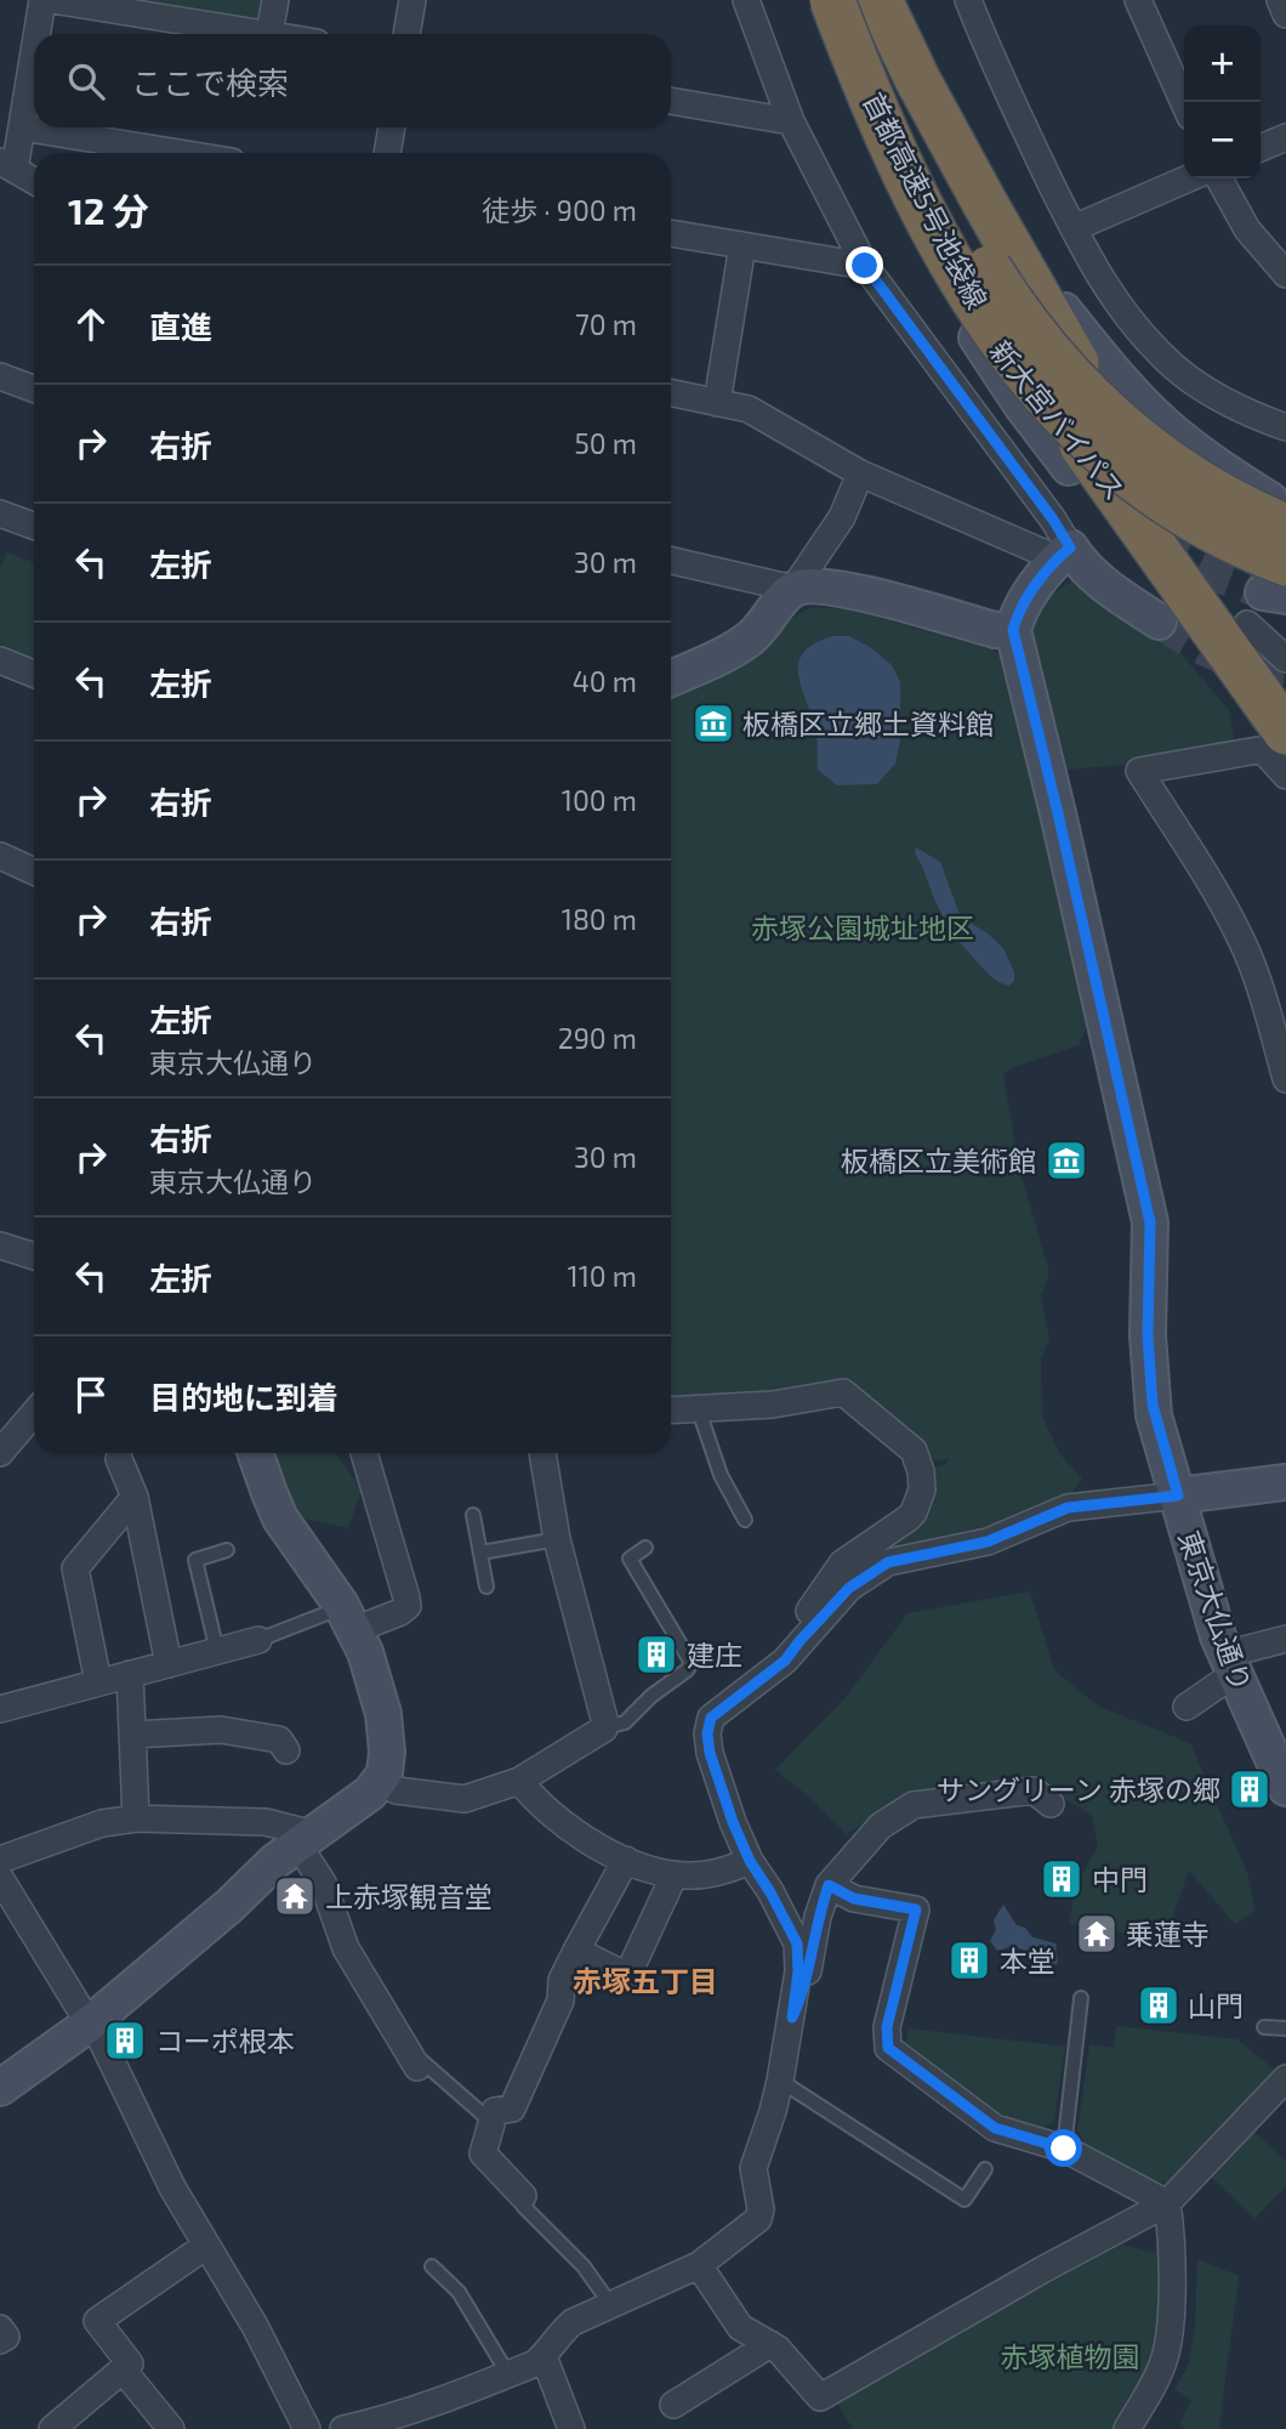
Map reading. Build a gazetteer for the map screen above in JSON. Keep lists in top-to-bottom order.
{
  "streets": {
    "highway": ["首都高速5号池袋線", "新大宮バイパス"],
    "street": ["東京大仏通り"]
  },
  "crossings": [
    ["首都高速5号池袋線", "新大宮バイパス"]
  ],
  "districts": ["赤塚五丁目"],
  "parks": ["赤塚公園城址地区", "赤塚植物園"],
  "places": {
    "museum": ["板橋区立郷土資料館", "板橋区立美術館"],
    "building": [
      "建庄",
      "サングリーン 赤塚の郷",
      "中門",
      "本堂",
      "山門",
      "コーポ根本"
    ],
    "temple": ["上赤塚観音堂", "乗蓮寺"]
  },
  "page": {
    "map_buttons": ["+", "−"],
    "search": "ここで検索",
    "heading": ["12 分", "徒歩 · 900 m"],
    "list": [
      ["直進", "70 m"],
      ["右折", "50 m"],
      ["左折", "30 m"],
      ["左折", "40 m"],
      ["右折", "100 m"],
      ["右折", "180 m"],
      ["左折", "東京大仏通り", "290 m"],
      ["右折", "東京大仏通り", "30 m"],
      ["左折", "110 m"],
      "目的地に到着"
    ]
  }
}
